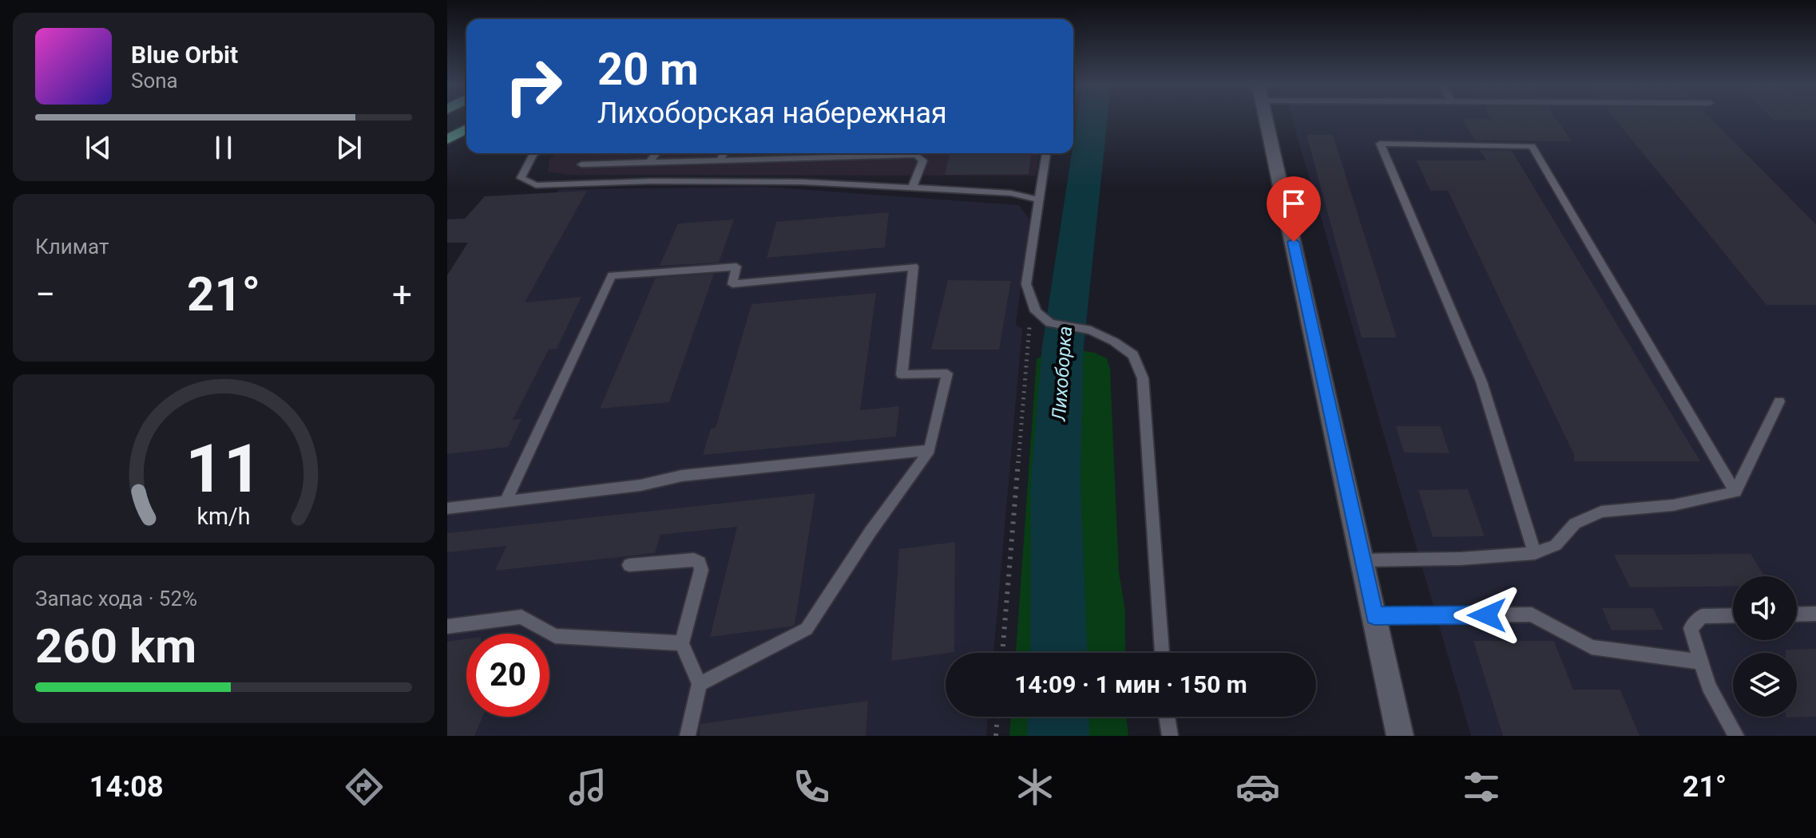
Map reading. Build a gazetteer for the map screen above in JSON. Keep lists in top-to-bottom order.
{
  "water": ["Лихоборка"],
  "page": {
    "turn": ["20 m", "Лихоборская набережная"],
    "song": ["Blue Orbit", "Sona"],
    "tile": [
      "Климат",
      ["Запас хода · 52%", "260 km"]
    ],
    "heat": ["−", "21°", "+"],
    "limit": "20",
    "trip": "14:09 · 1 мин · 150 m",
    "tabs": ["14:08", "21°"],
    "gauge": ["11", "km/h"]
  }
}
